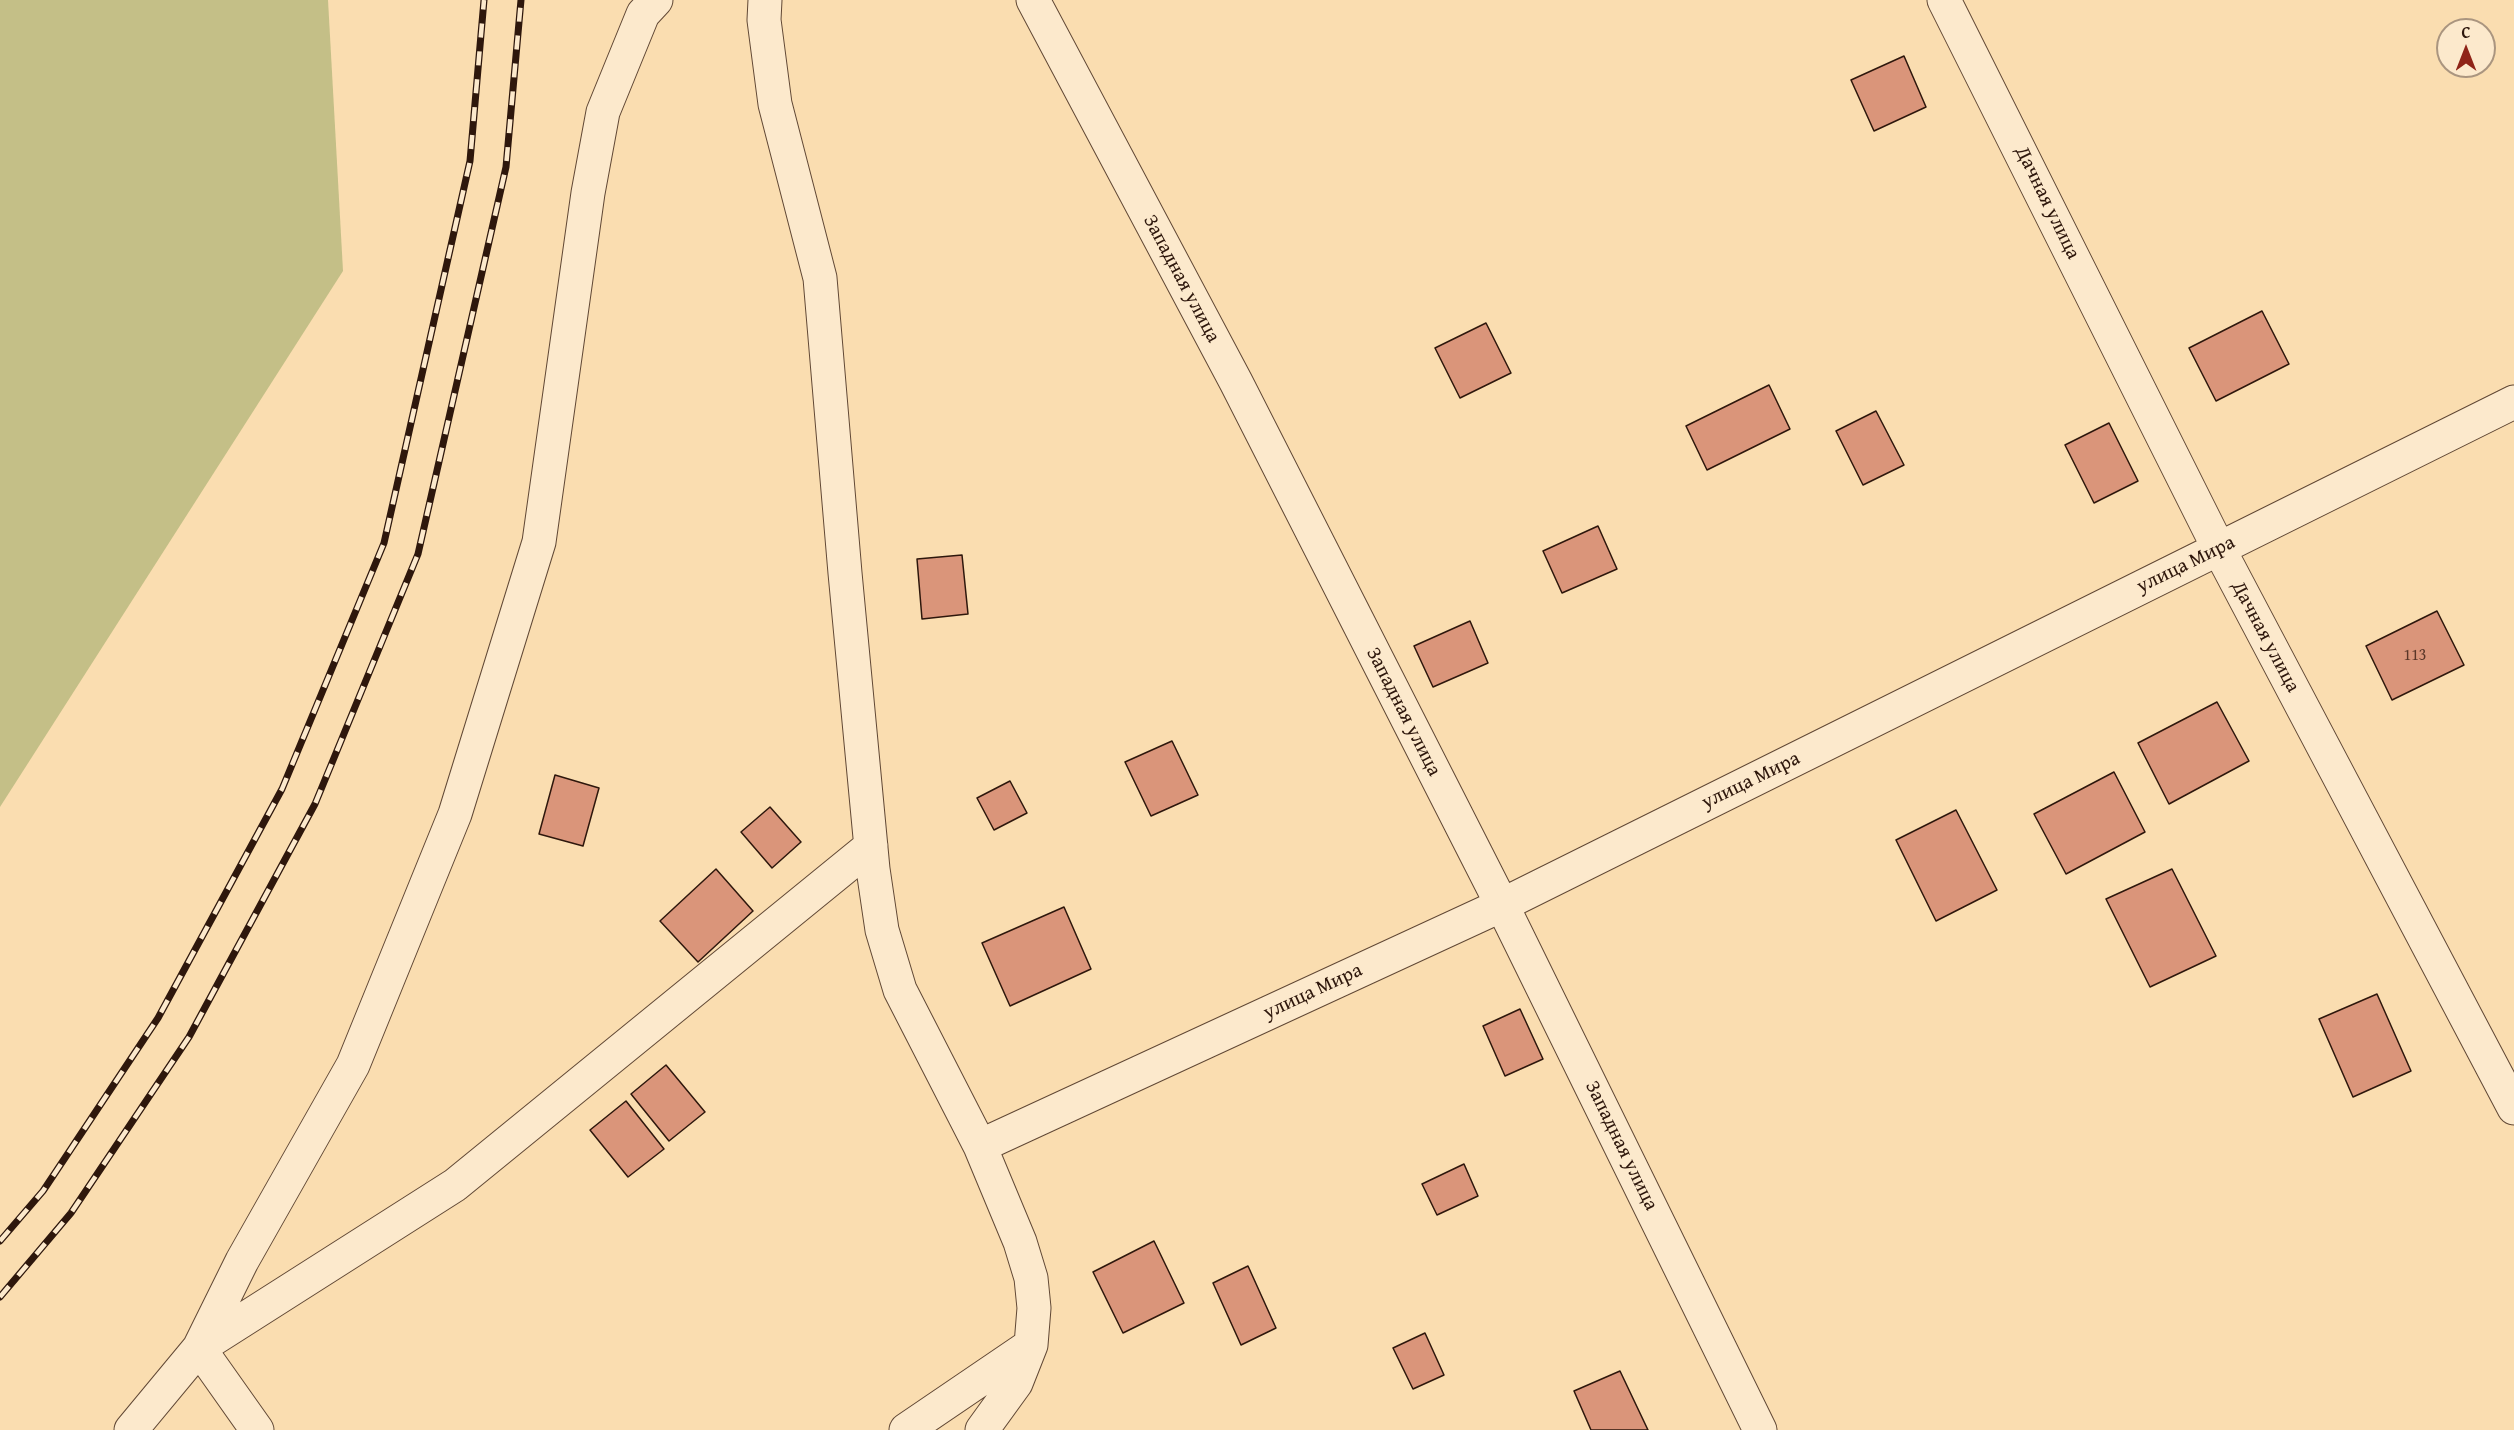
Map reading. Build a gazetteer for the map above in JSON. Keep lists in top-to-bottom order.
{
  "streets": {
    "street": ["Дачная улица", "Западная улица", "улица Мира"]
  },
  "crossings": [
    ["Дачная улица", "улица Мира"],
    ["Западная улица", "улица Мира"]
  ],
  "house_numbers": ["113"],
  "north": "top"
}
